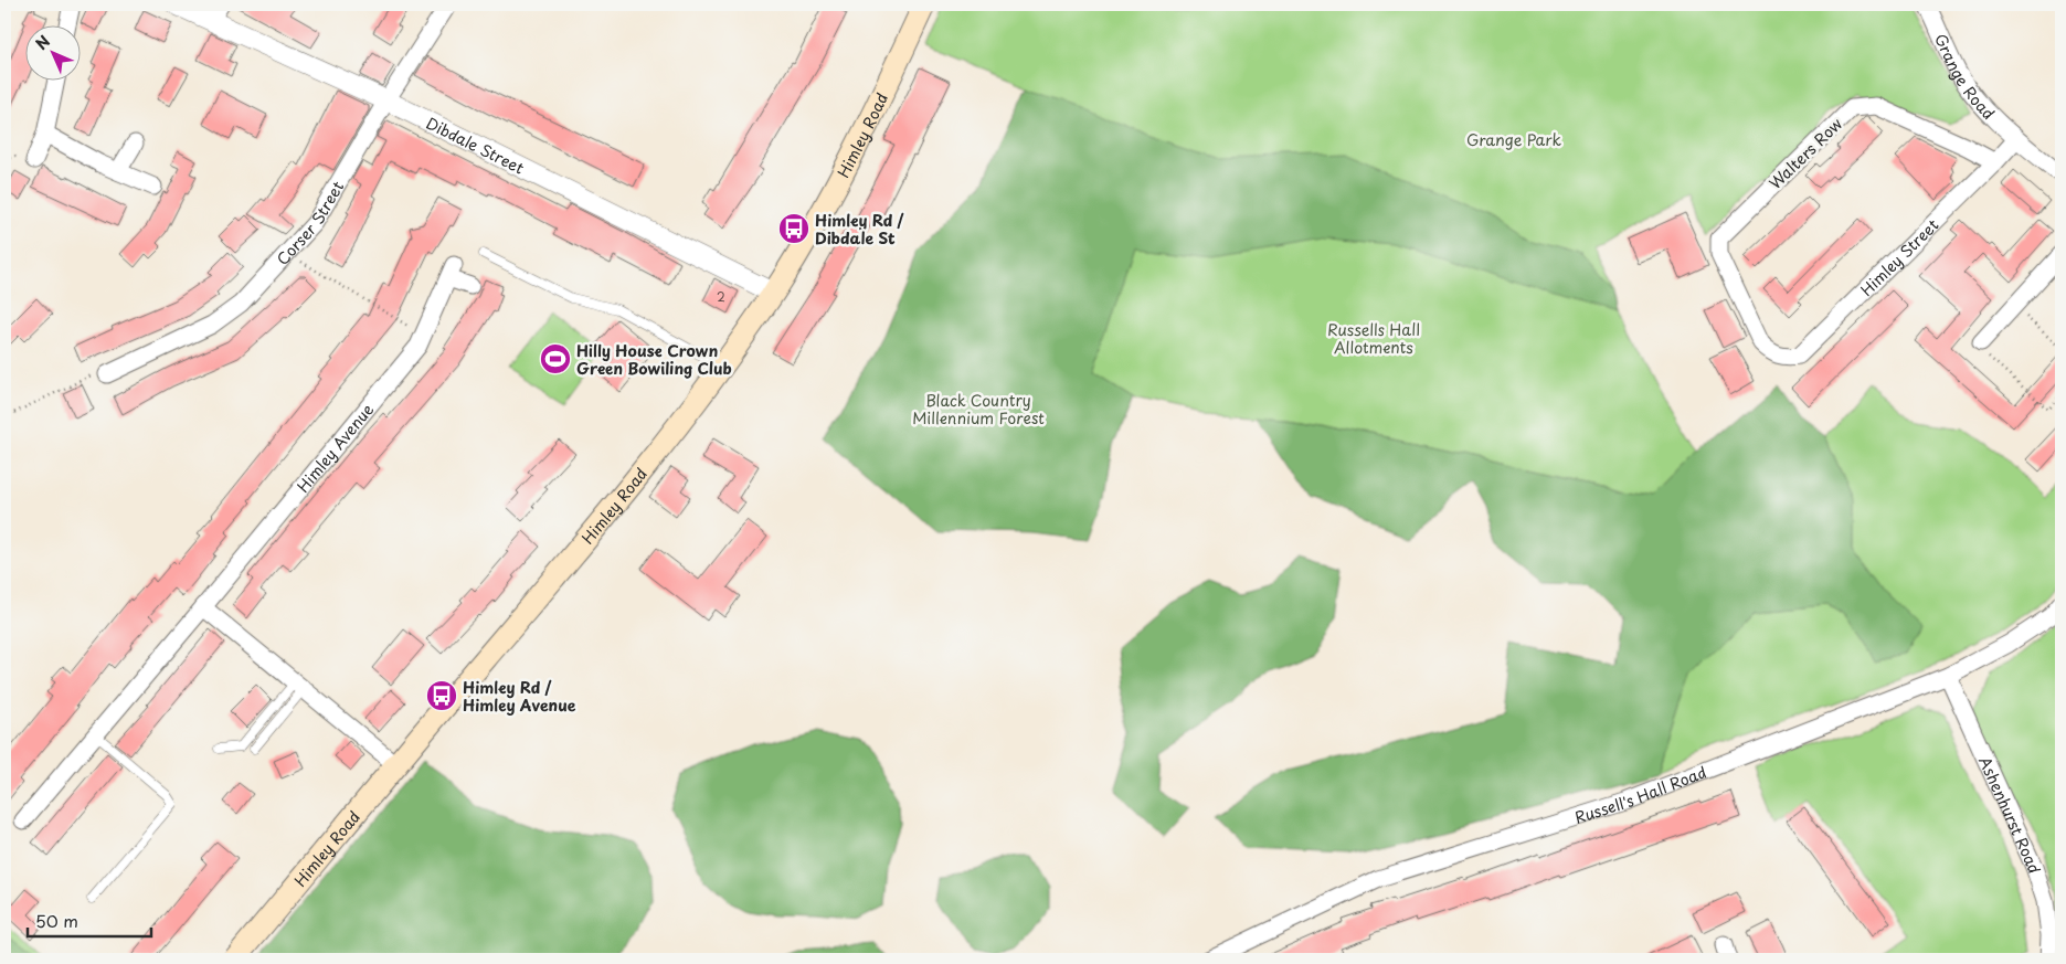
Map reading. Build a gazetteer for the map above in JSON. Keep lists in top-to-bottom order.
{
  "streets": {
    "main road": ["Himley Road"],
    "street": [
      "Grange Road",
      "Dibdale Street",
      "Walters Row",
      "Corser Street",
      "Himley Street",
      "Himley Avenue",
      "Russell's Hall Road",
      "Ashenhurst Road"
    ]
  },
  "crossings": [
    ["Grange Road", "Himley Street"],
    ["Himley Road", "Dibdale Street"],
    ["Dibdale Street", "Corser Street"],
    ["Walters Row", "Himley Street"],
    ["Russell's Hall Road", "Ashenhurst Road"]
  ],
  "parks": ["Grange Park", "Russells Hall Allotments", "Black Country Millennium Forest"],
  "places": {
    "bus stop": ["Himley Rd / Dibdale St", "Himley Rd / Himley Avenue"],
    "sports": ["Hilly House Crown Green Bowiling Club"]
  },
  "house_numbers": ["2"],
  "scale_bar": "50 m",
  "north": "top left"
}
